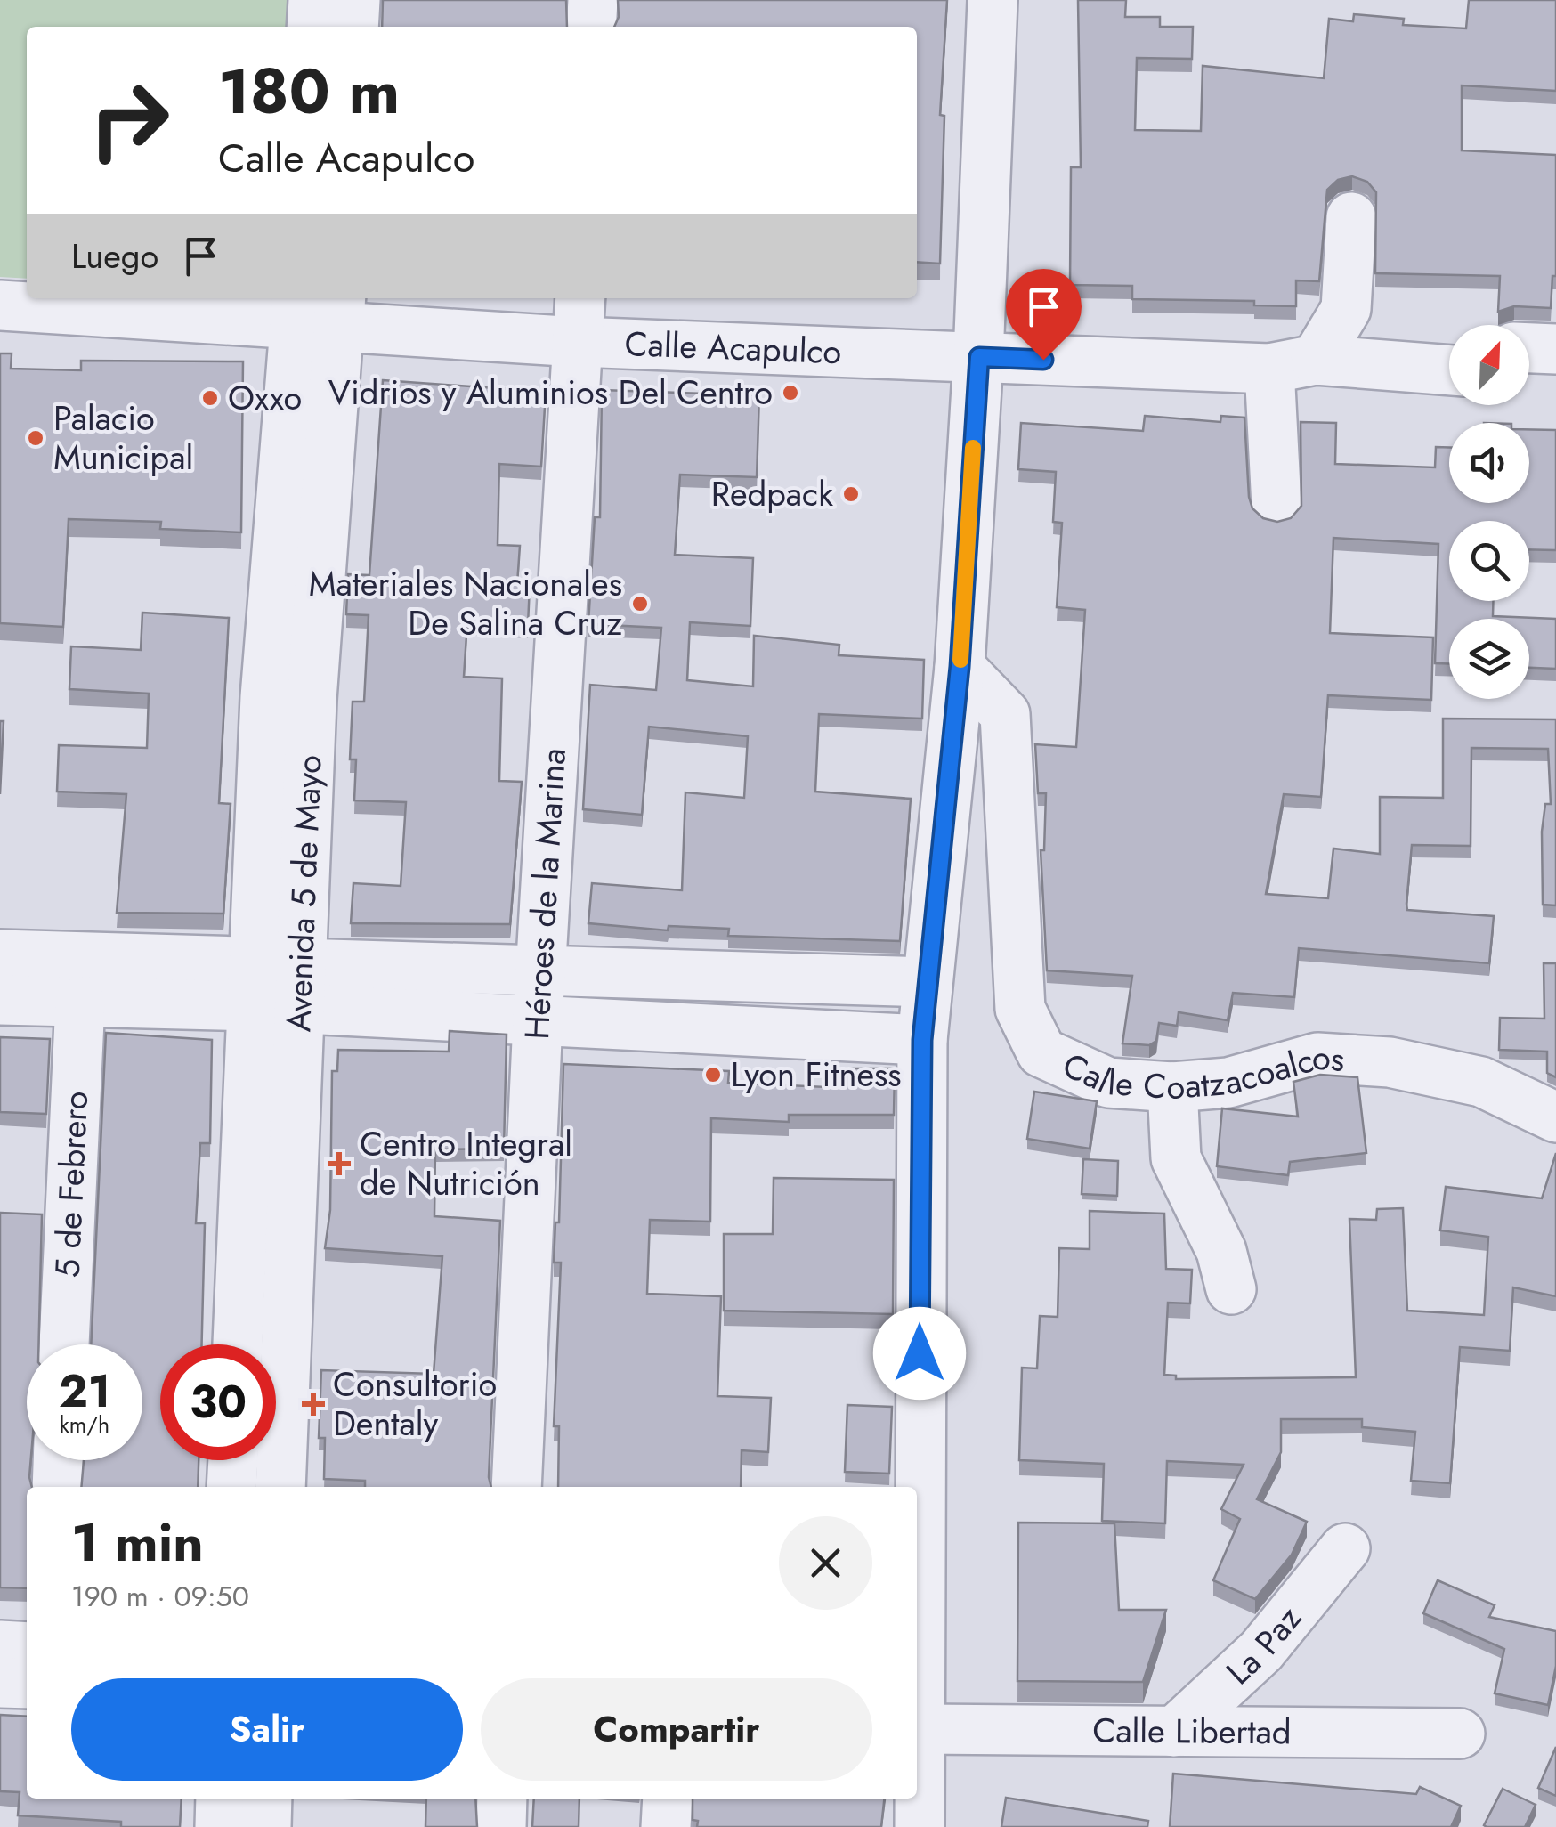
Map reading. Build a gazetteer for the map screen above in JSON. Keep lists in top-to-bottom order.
{
  "streets": {
    "street": [
      "Calle Acapulco",
      "Avenida 5 de Mayo",
      "Héroes de la Marina",
      "Calle Coatzacoalcos",
      "5 de Febrero",
      "La Paz",
      "Calle Libertad"
    ]
  },
  "crossings": [
    ["Calle Acapulco", "Avenida 5 de Mayo"],
    ["Calle Acapulco", "Héroes de la Marina"],
    ["La Paz", "Calle Libertad"]
  ],
  "places": {
    "other": [
      "Vidrios y Aluminios Del Centro",
      "Oxxo",
      "Palacio Municipal",
      "Redpack",
      "Materiales Nacionales De Salina Cruz",
      "Lyon Fitness"
    ],
    "health": ["Centro Integral de Nutrición", "Consultorio Dentaly"]
  },
  "north": "top right",
  "page": {
    "turn": ["180 m", "Calle Acapulco"],
    "then": "Luego",
    "speed": "21 km/h",
    "limit": "30",
    "heading": ["1 min", "190 m · 09:50"],
    "buttons": ["Salir", "Compartir"]
  }
}
